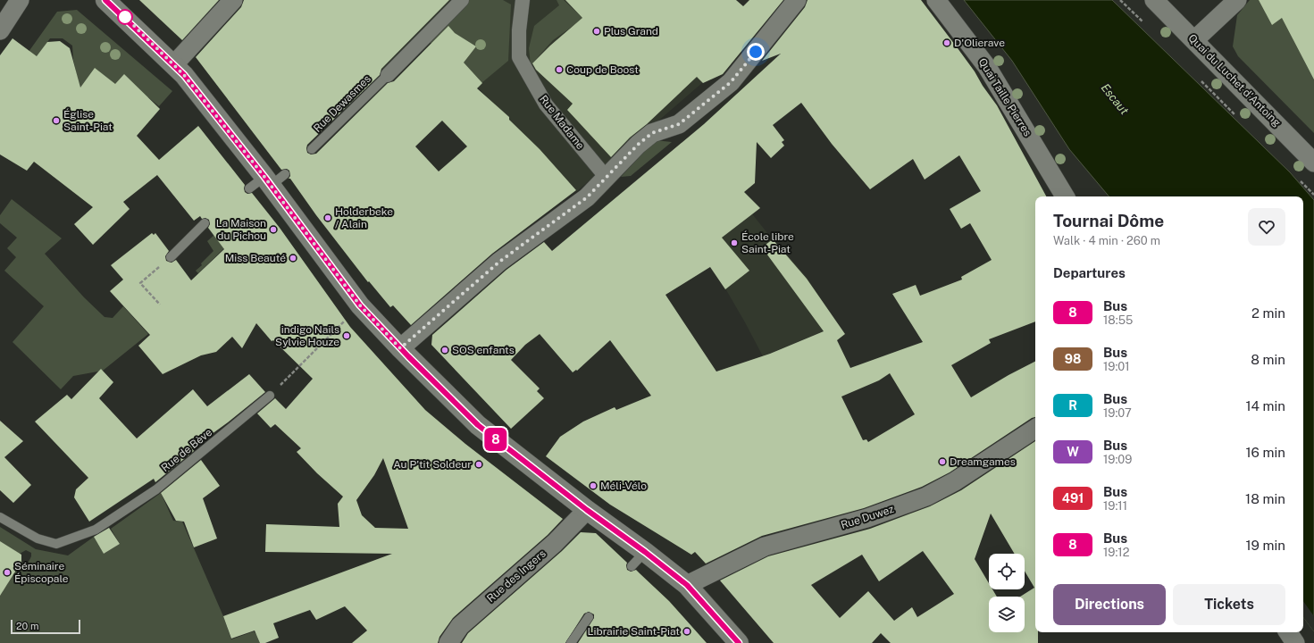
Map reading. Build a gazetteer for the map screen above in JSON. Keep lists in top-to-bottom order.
{
  "streets": {
    "street": [
      "Quai du Luchet d'Antoing",
      "Quai Taille Pierres",
      "Rue Madame",
      "Rue Duwez",
      "Rue des Ingers"
    ],
    "lane": ["Rue Dewasmes", "Rue de Bève"]
  },
  "water": ["Escaut"],
  "places": [
    "Plus Grand",
    "D'Olierave",
    "Coup de Boost",
    "Église Saint-Piat",
    "Holderbeke / Alain",
    "La Maison du Pichou",
    "École libre Saint-Piat",
    "Miss Beauté",
    "indigo Nails Sylvie Houze",
    "SOS enfants",
    "Dreamgames",
    "Au P'tit Soldeur",
    "Méli-Vélo",
    "Séminaire Épiscopale",
    "Librairie Saint-Piat"
  ],
  "lines": ["bus line 8"],
  "scale_bar": "20 m",
  "page": {
    "on_map": "8",
    "heading": [
      ["Tournai Dôme", "Walk · 4 min · 260 m"],
      "Departures"
    ],
    "list": [
      {
        "mark": "8",
        "name": "Bus",
        "note": "18:55",
        "value": "2 min"
      },
      {
        "mark": "98",
        "name": "Bus",
        "note": "19:01",
        "value": "8 min"
      },
      {
        "mark": "R",
        "name": "Bus",
        "note": "19:07",
        "value": "14 min"
      },
      {
        "mark": "W",
        "name": "Bus",
        "note": "19:09",
        "value": "16 min"
      },
      {
        "mark": "491",
        "name": "Bus",
        "note": "19:11",
        "value": "18 min"
      },
      {
        "mark": "8",
        "name": "Bus",
        "note": "19:12",
        "value": "19 min"
      }
    ],
    "buttons": ["Directions", "Tickets"],
    "scale": "20 m"
  }
}
